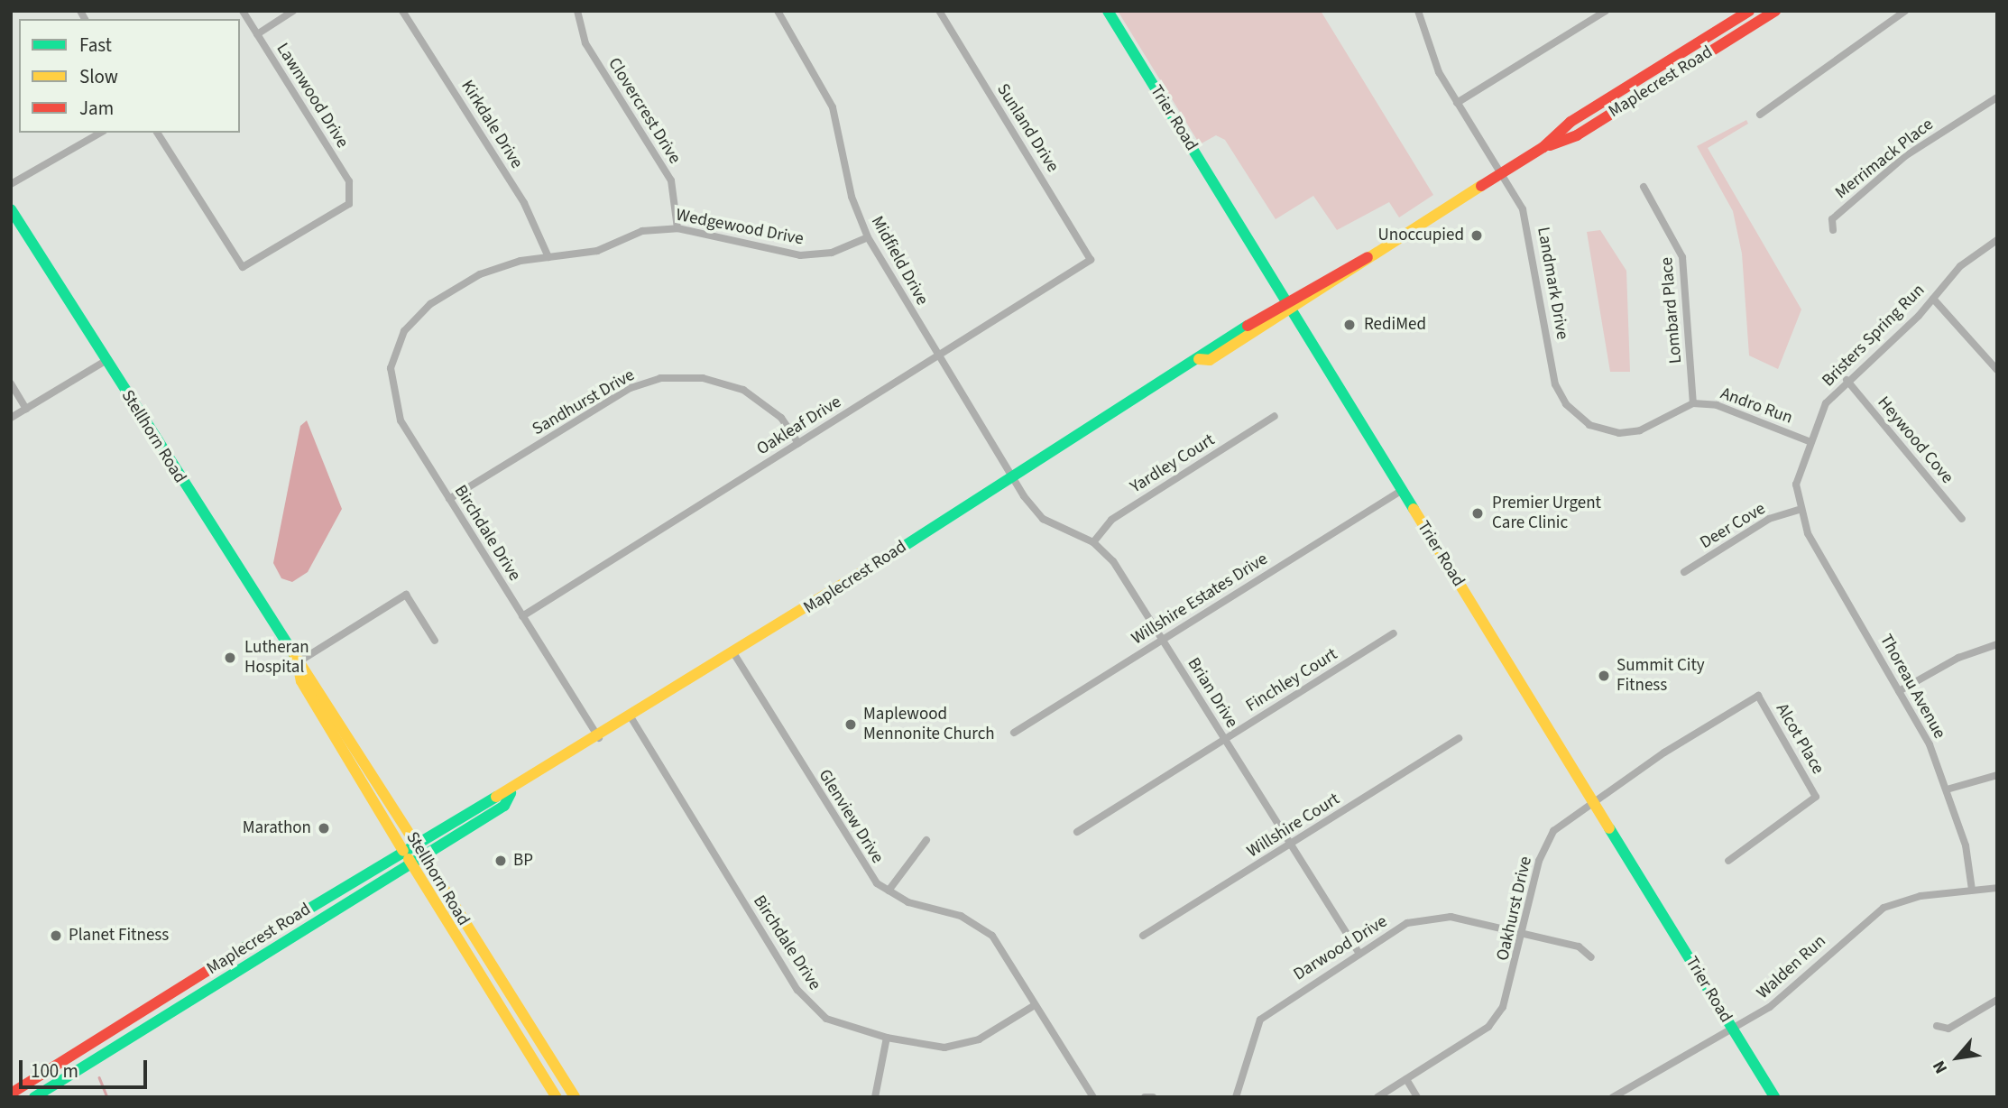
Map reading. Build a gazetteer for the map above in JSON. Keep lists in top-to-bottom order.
{
  "streets": {
    "main road": ["Maplecrest Road", "Trier Road", "Stellhorn Road"],
    "street": [
      "Lawnwood Drive",
      "Clovercrest Drive",
      "Kirkdale Drive",
      "Sunland Drive",
      "Merrimack Place",
      "Wedgewood Drive",
      "Midfield Drive",
      "Landmark Drive",
      "Lombard Place",
      "Bristers Spring Run",
      "Sandhurst Drive",
      "Andro Run",
      "Oakleaf Drive",
      "Heywood Cove",
      "Yardley Court",
      "Deer Cove",
      "Birchdale Drive",
      "Willshire Estates Drive",
      "Finchley Court",
      "Thoreau Avenue",
      "Brian Drive",
      "Alcot Place",
      "Glenview Drive",
      "Willshire Court",
      "Oakhurst Drive",
      "Darwood Drive",
      "Walden Run"
    ]
  },
  "crossings": [
    ["Maplecrest Road", "Trier Road"],
    ["Maplecrest Road", "Midfield Drive"],
    ["Maplecrest Road", "Landmark Drive"],
    ["Maplecrest Road", "Stellhorn Road"],
    ["Maplecrest Road", "Birchdale Drive"],
    ["Maplecrest Road", "Brian Drive"],
    ["Maplecrest Road", "Glenview Drive"],
    ["Clovercrest Drive", "Wedgewood Drive"],
    ["Trier Road", "Willshire Estates Drive"],
    ["Trier Road", "Oakhurst Drive"],
    ["Trier Road", "Walden Run"],
    ["Kirkdale Drive", "Wedgewood Drive"],
    ["Sunland Drive", "Oakleaf Drive"],
    ["Wedgewood Drive", "Midfield Drive"],
    ["Wedgewood Drive", "Birchdale Drive"],
    ["Midfield Drive", "Oakleaf Drive"],
    ["Midfield Drive", "Brian Drive"],
    ["Landmark Drive", "Lombard Place"],
    ["Landmark Drive", "Andro Run"],
    ["Lombard Place", "Andro Run"],
    ["Bristers Spring Run", "Andro Run"],
    ["Bristers Spring Run", "Heywood Cove"],
    ["Bristers Spring Run", "Deer Cove"],
    ["Bristers Spring Run", "Thoreau Avenue"],
    ["Sandhurst Drive", "Oakleaf Drive"],
    ["Sandhurst Drive", "Birchdale Drive"],
    ["Oakleaf Drive", "Birchdale Drive"],
    ["Yardley Court", "Brian Drive"],
    ["Deer Cove", "Thoreau Avenue"],
    ["Birchdale Drive", "Glenview Drive"],
    ["Willshire Estates Drive", "Brian Drive"],
    ["Finchley Court", "Brian Drive"],
    ["Thoreau Avenue", "Walden Run"],
    ["Brian Drive", "Willshire Court"],
    ["Brian Drive", "Darwood Drive"],
    ["Alcot Place", "Oakhurst Drive"],
    ["Oakhurst Drive", "Darwood Drive"]
  ],
  "places": [
    "Unoccupied",
    "RediMed",
    "Premier Urgent Care Clinic",
    "Lutheran Hospital",
    "Summit City Fitness",
    "Maplewood Mennonite Church",
    "Marathon",
    "BP",
    "Planet Fitness"
  ],
  "legend": ["Fast", "Slow", "Jam"],
  "scale_bar": "100 m",
  "north": "bottom left"
}
